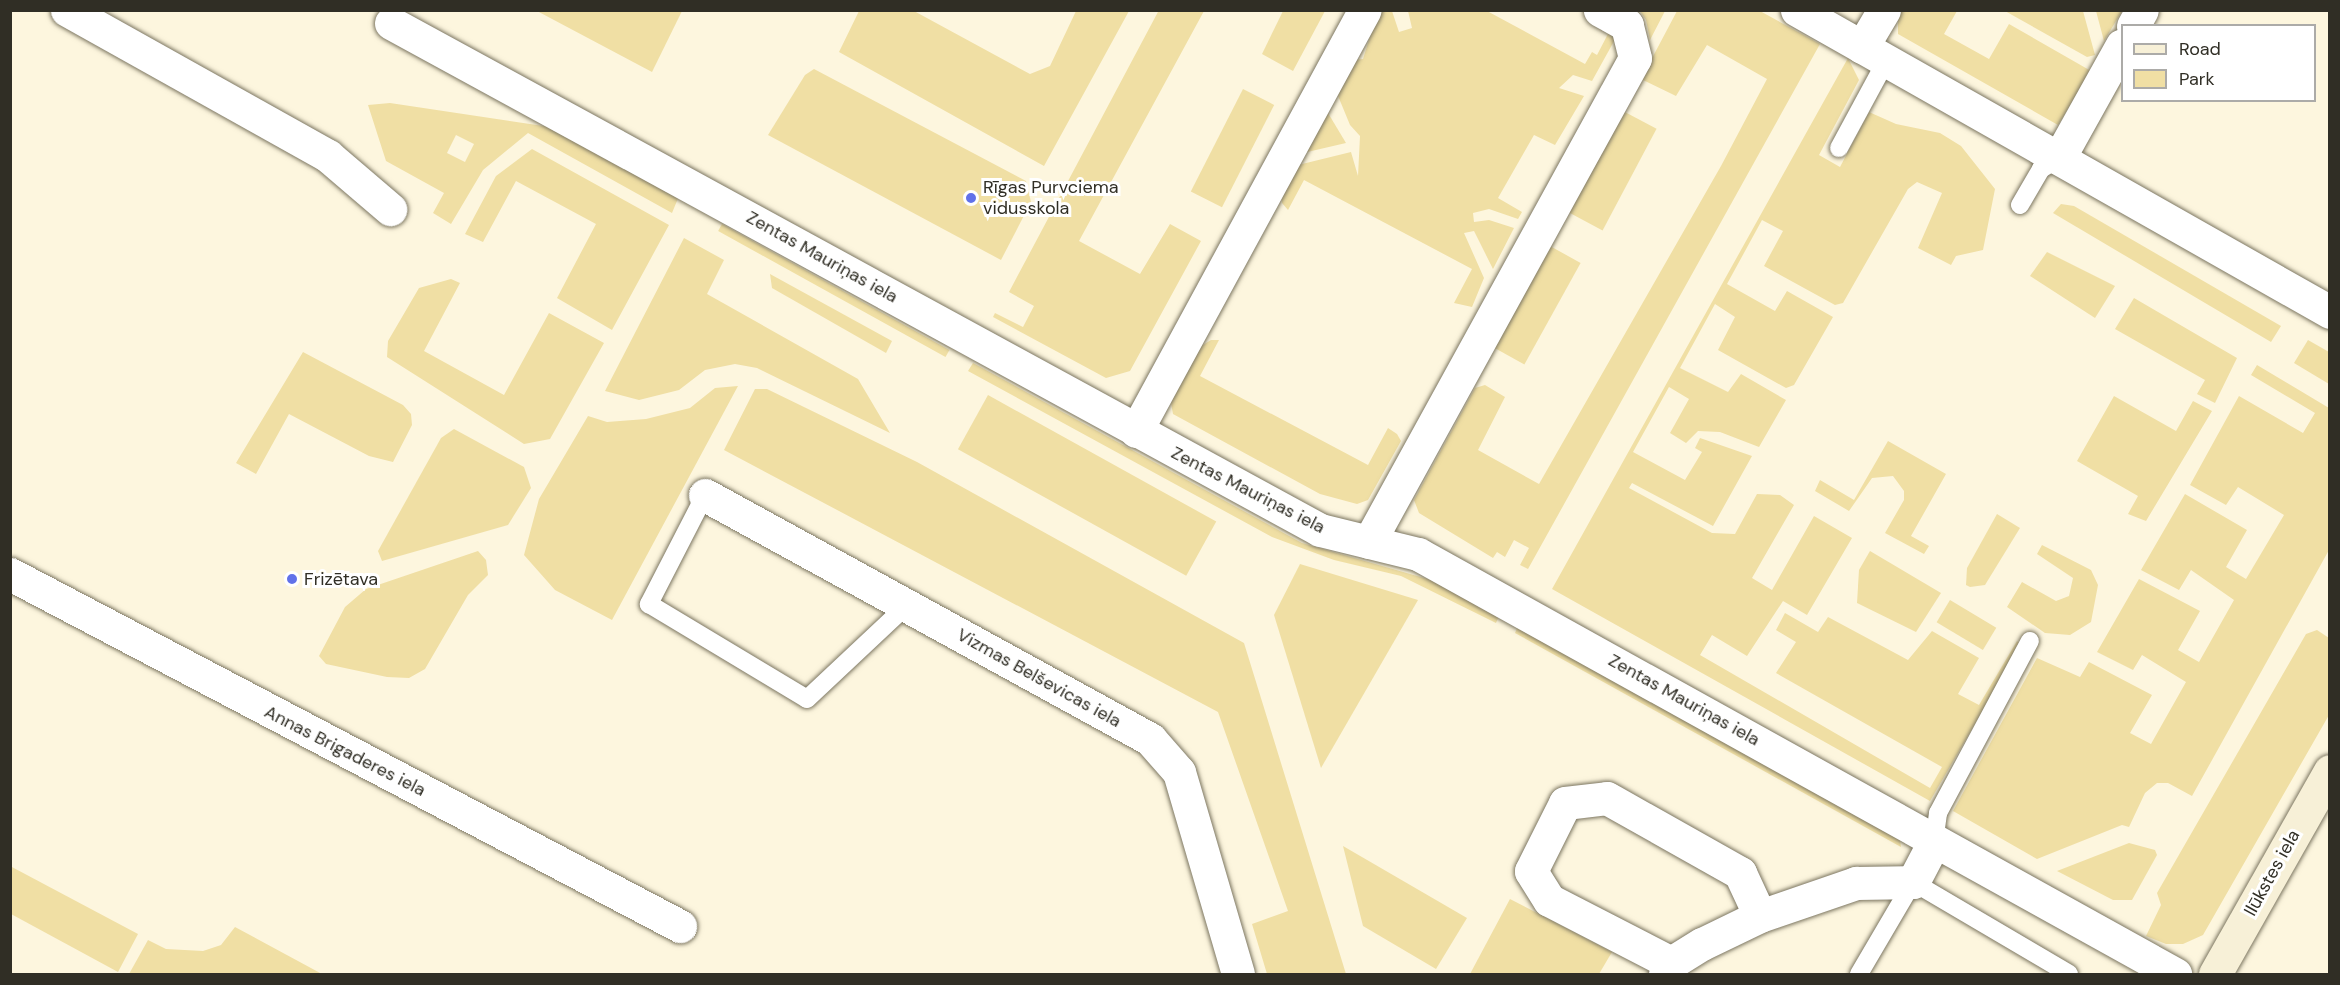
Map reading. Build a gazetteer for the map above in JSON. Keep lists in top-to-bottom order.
{
  "streets": {
    "street": [
      "Zentas Mauriņas iela",
      "Vizmas Belševicas iela",
      "Annas Brigaderes iela",
      "Ilūkstes iela"
    ]
  },
  "places": ["Rīgas Purvciema vidusskola", "Frizētava"],
  "legend": ["Road", "Park"]
}
